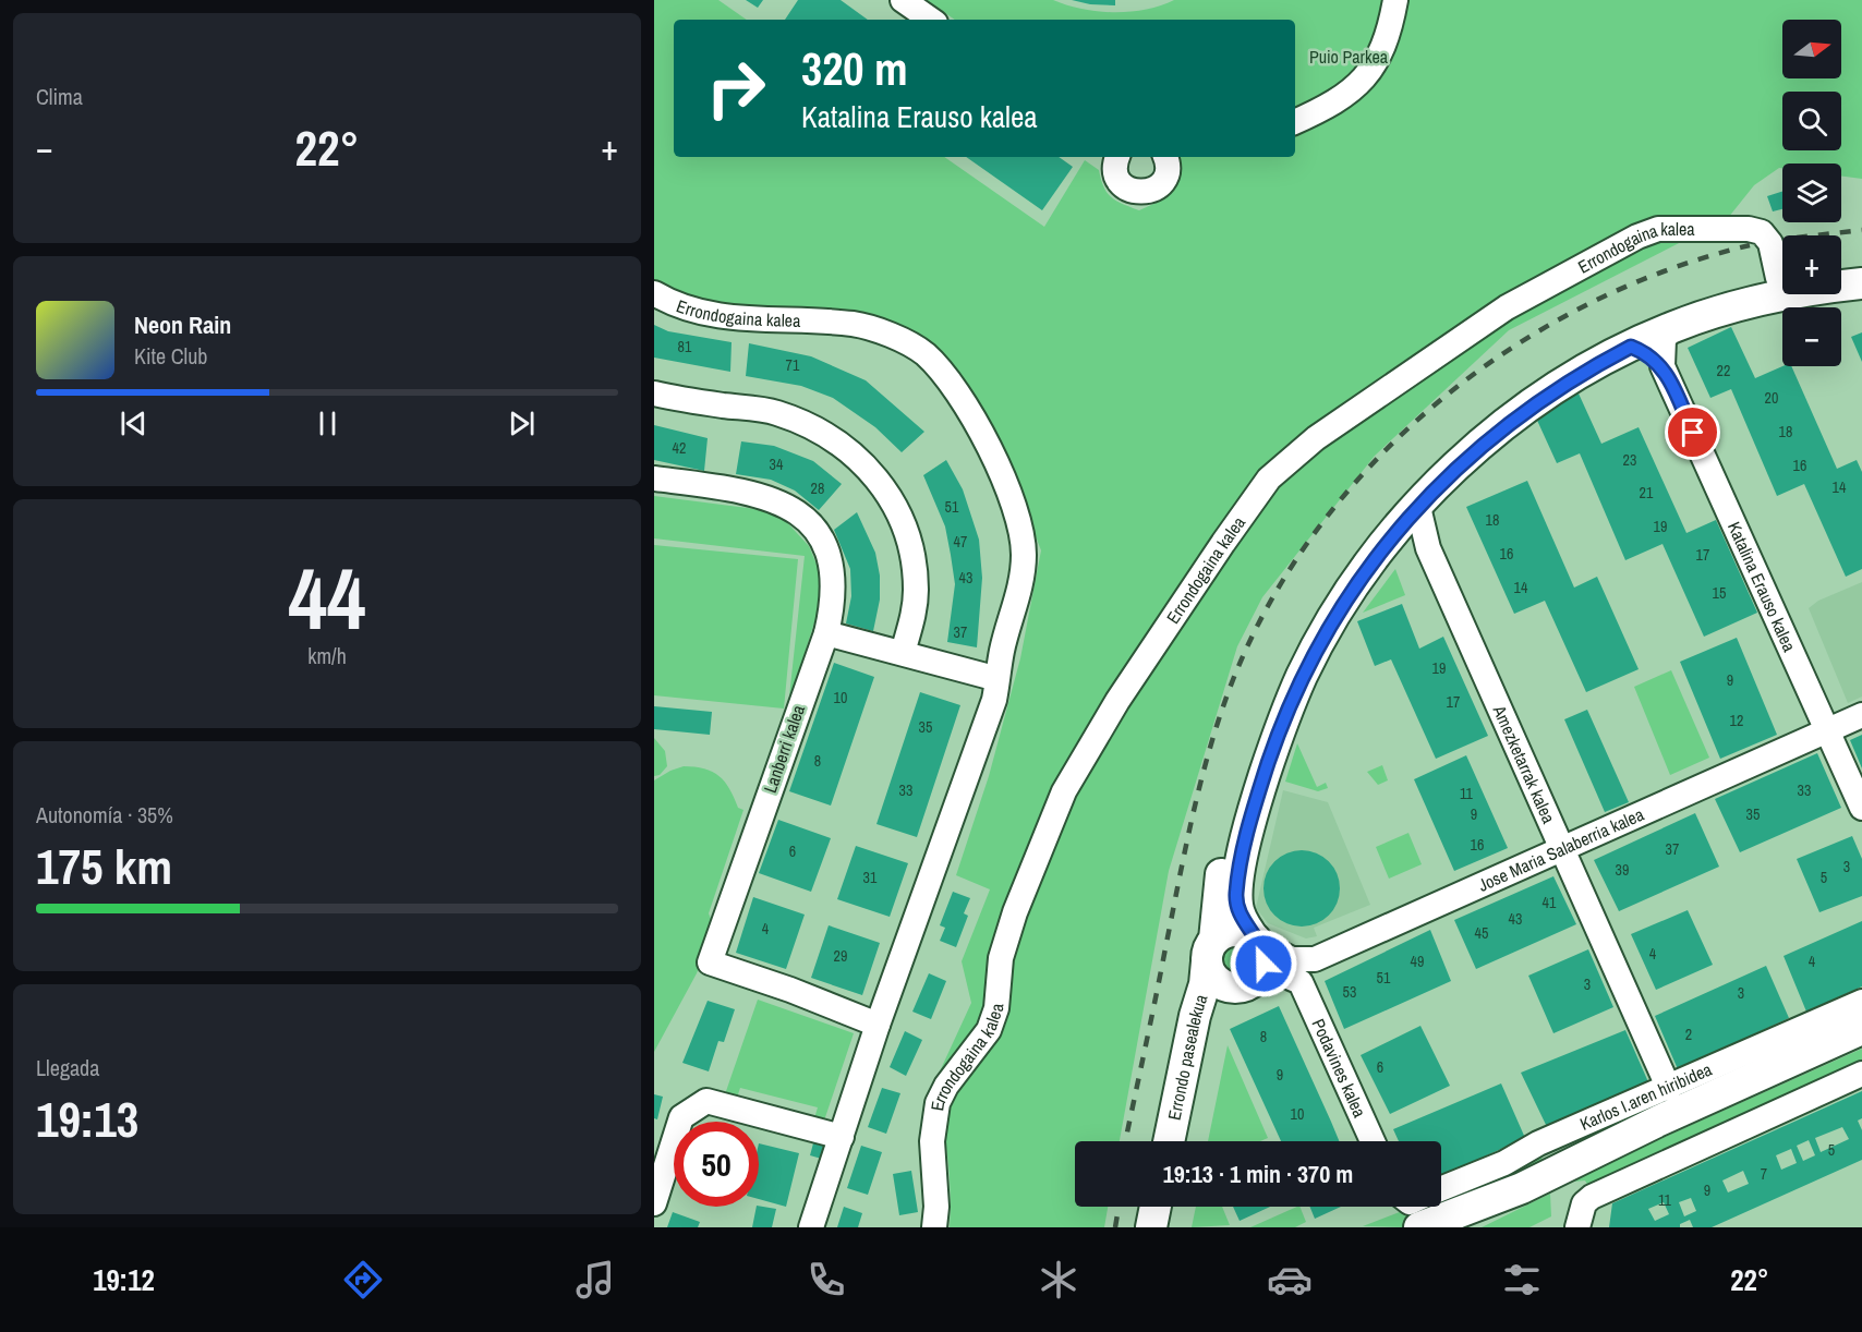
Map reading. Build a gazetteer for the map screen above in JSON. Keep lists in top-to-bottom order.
{
  "streets": {
    "main road": ["Errondo pasealekua", "Karlos I.aren hiribidea"],
    "street": [
      "Errondogaina kalea",
      "Katalina Erauso kalea",
      "Lanberri kalea",
      "Amezketarrak kalea",
      "Jose Maria Salaberria kalea",
      "Podavines kalea"
    ]
  },
  "crossings": [
    ["Errondogaina kalea", "Lanberri kalea"],
    ["Katalina Erauso kalea", "Jose Maria Salaberria kalea"],
    ["Amezketarrak kalea", "Jose Maria Salaberria kalea"],
    ["Amezketarrak kalea", "Errondo pasealekua"],
    ["Amezketarrak kalea", "Karlos I.aren hiribidea"]
  ],
  "parks": ["Puio Parkea"],
  "house_numbers": [
    "81",
    "71",
    "22",
    "20",
    "18",
    "42",
    "23",
    "34",
    "16",
    "14",
    "28",
    "21",
    "51",
    "18",
    "19",
    "47",
    "16",
    "17",
    "43",
    "14",
    "15",
    "37",
    "19",
    "9",
    "10",
    "17",
    "12",
    "35",
    "8",
    "33",
    "33",
    "11",
    "9",
    "35",
    "16",
    "37",
    "6",
    "3",
    "39",
    "31",
    "5",
    "41",
    "43",
    "4",
    "45",
    "4",
    "29",
    "49",
    "4",
    "51",
    "3",
    "53",
    "3",
    "2",
    "8",
    "6",
    "9",
    "10",
    "5",
    "7",
    "9",
    "11"
  ],
  "north": "right",
  "page": {
    "tile": [
      "Clima",
      ["44", "km/h"],
      ["Autonomía · 35%", "175 km"],
      ["Llegada", "19:13"]
    ],
    "map_buttons": ["+", "−"],
    "turn": ["320 m", "Katalina Erauso kalea"],
    "heat": ["−", "22°", "+"],
    "song": ["Neon Rain", "Kite Club"],
    "limit": "50",
    "trip": "19:13 · 1 min · 370 m",
    "tabs": ["19:12", "22°"]
  }
}
